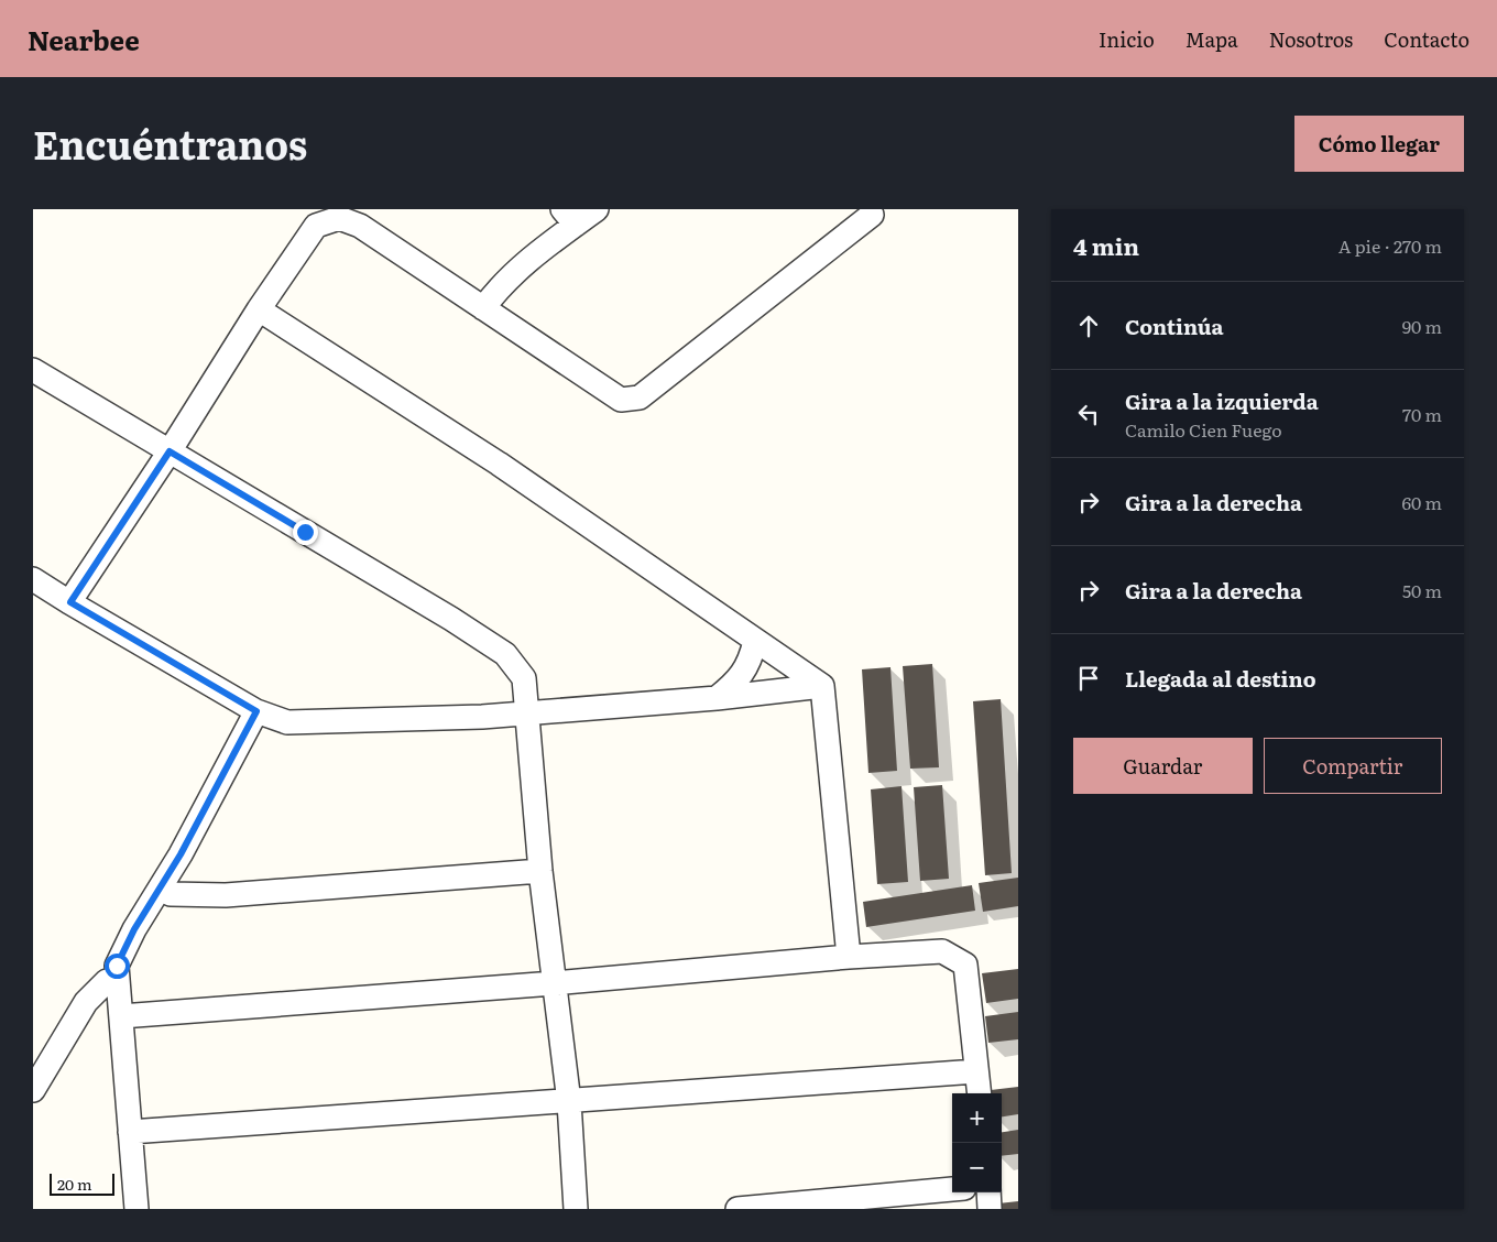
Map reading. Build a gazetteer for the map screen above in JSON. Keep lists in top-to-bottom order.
{
  "scale_bar": "20 m",
  "page": {
    "header": "Nearbee",
    "nav": [
      "Inicio",
      "Mapa",
      "Nosotros",
      "Contacto"
    ],
    "title": "Encuéntranos",
    "buttons": [
      "Cómo llegar",
      ["Guardar", "Compartir"]
    ],
    "heading": ["4 min", "A pie · 270 m"],
    "list": [
      ["Continúa", "90 m"],
      ["Gira a la izquierda", "Camilo Cien Fuego", "70 m"],
      ["Gira a la derecha", "60 m"],
      ["Gira a la derecha", "50 m"],
      "Llegada al destino"
    ],
    "map_buttons": ["+", "−"],
    "scale": "20 m"
  }
}
